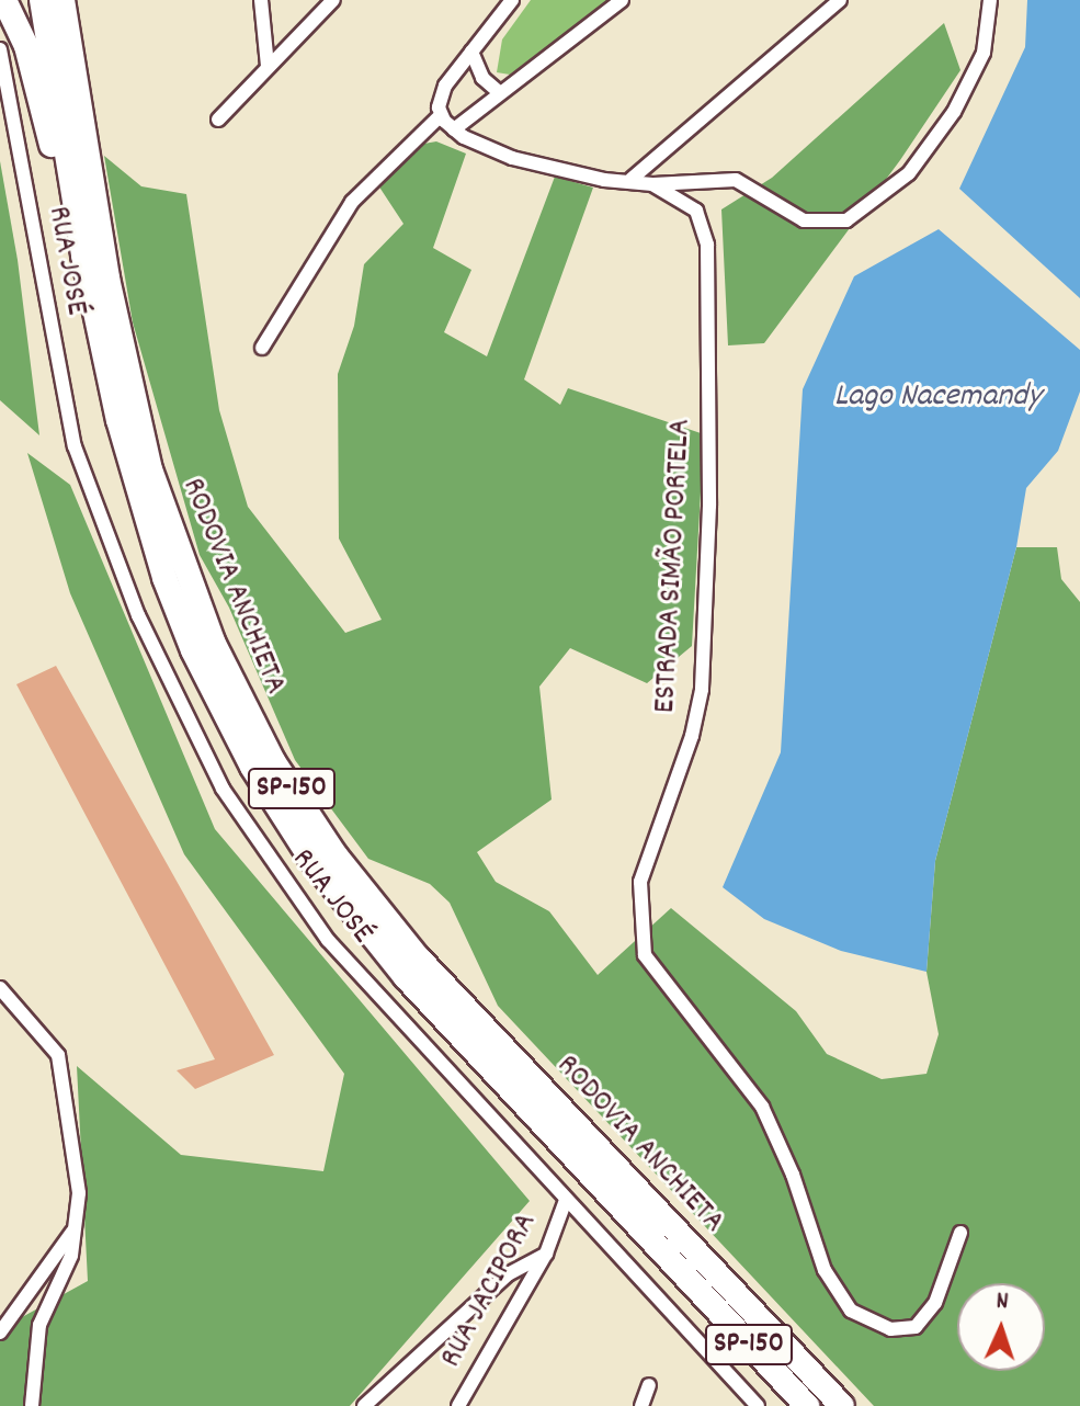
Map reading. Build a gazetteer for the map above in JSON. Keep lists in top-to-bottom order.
{
  "streets": {
    "highway": ["RODOVIA ANCHIETA", "SP-150"],
    "street": ["RUA JOSÉ", "ESTRADA SIMÃO PORTELA", "RUA JACIPORA"]
  },
  "crossings": [
    ["RUA JOSÉ", "RUA JACIPORA"]
  ],
  "water": ["Lago Nacemandy"],
  "north": "top"
}
